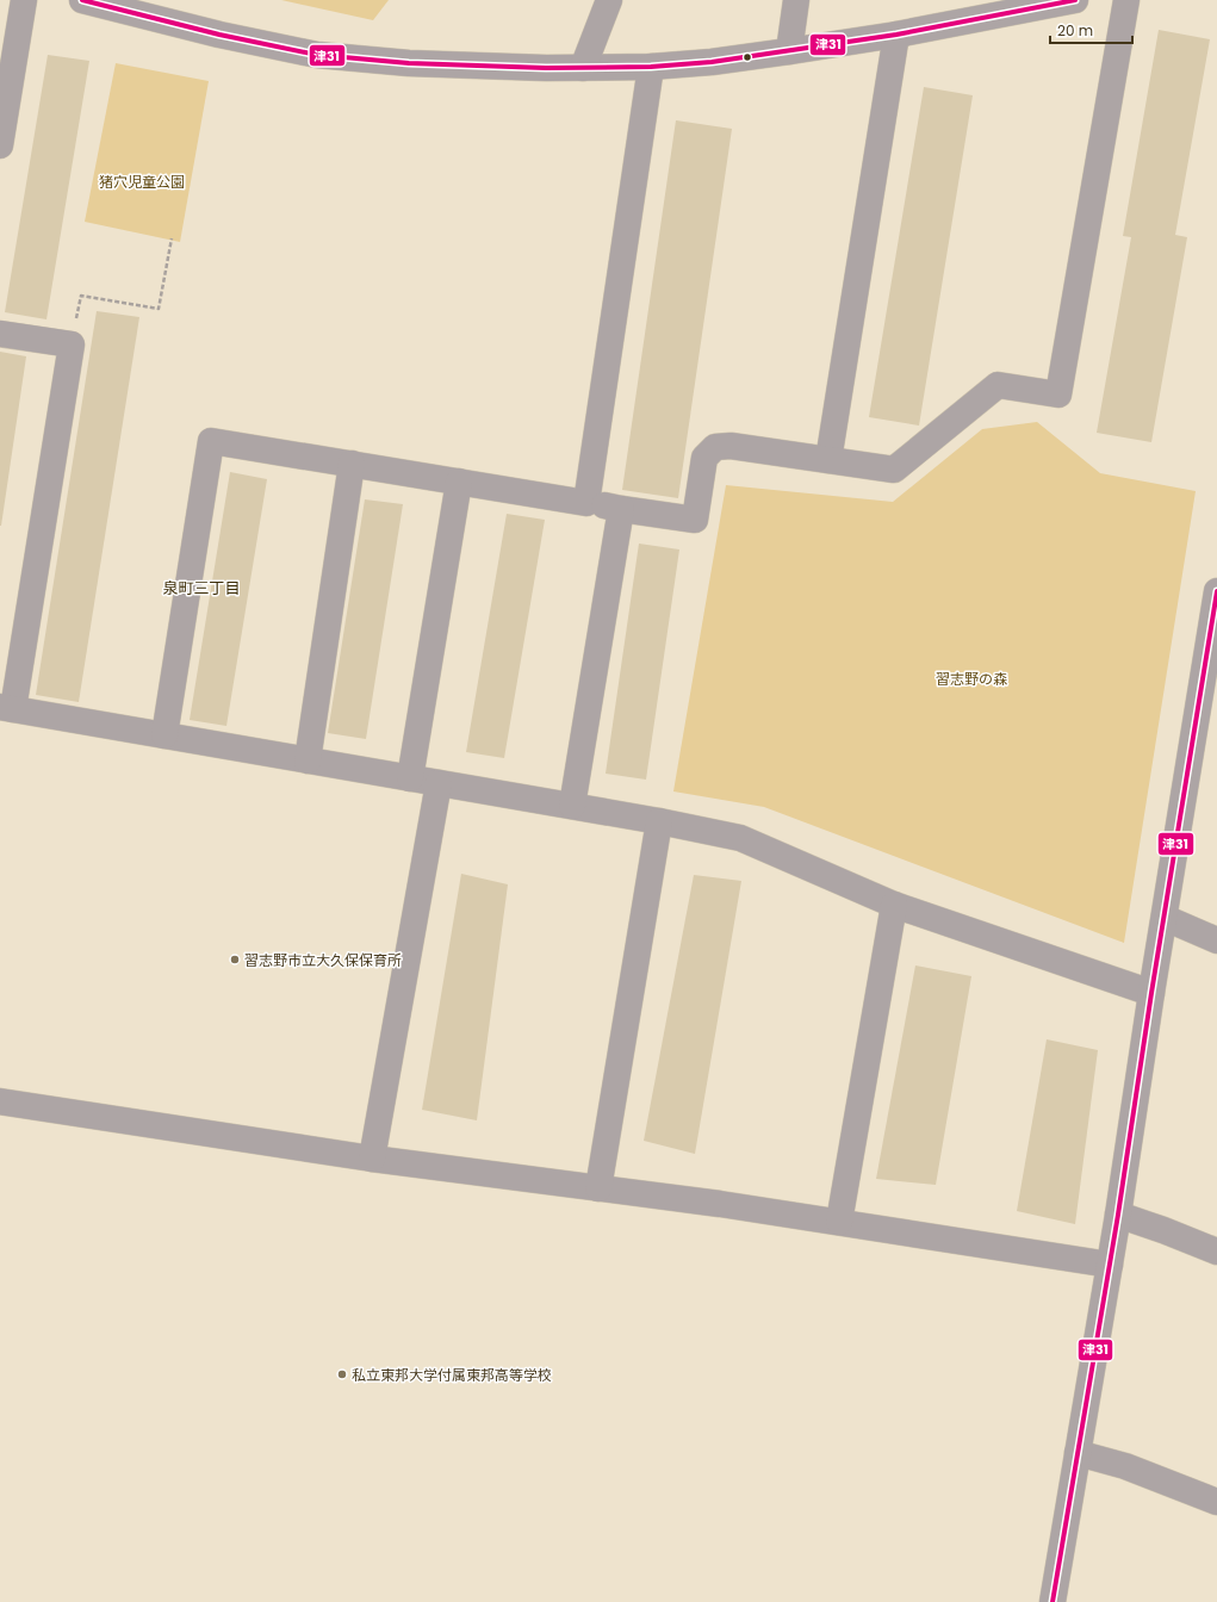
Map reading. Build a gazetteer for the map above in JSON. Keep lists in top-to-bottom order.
{
  "districts": ["泉町三丁目"],
  "parks": ["猪穴児童公園", "習志野の森"],
  "places": ["習志野市立大久保保育所", "私立東邦大学付属東邦高等学校"],
  "lines": ["transit line 津31"],
  "scale_bar": "20 m"
}
